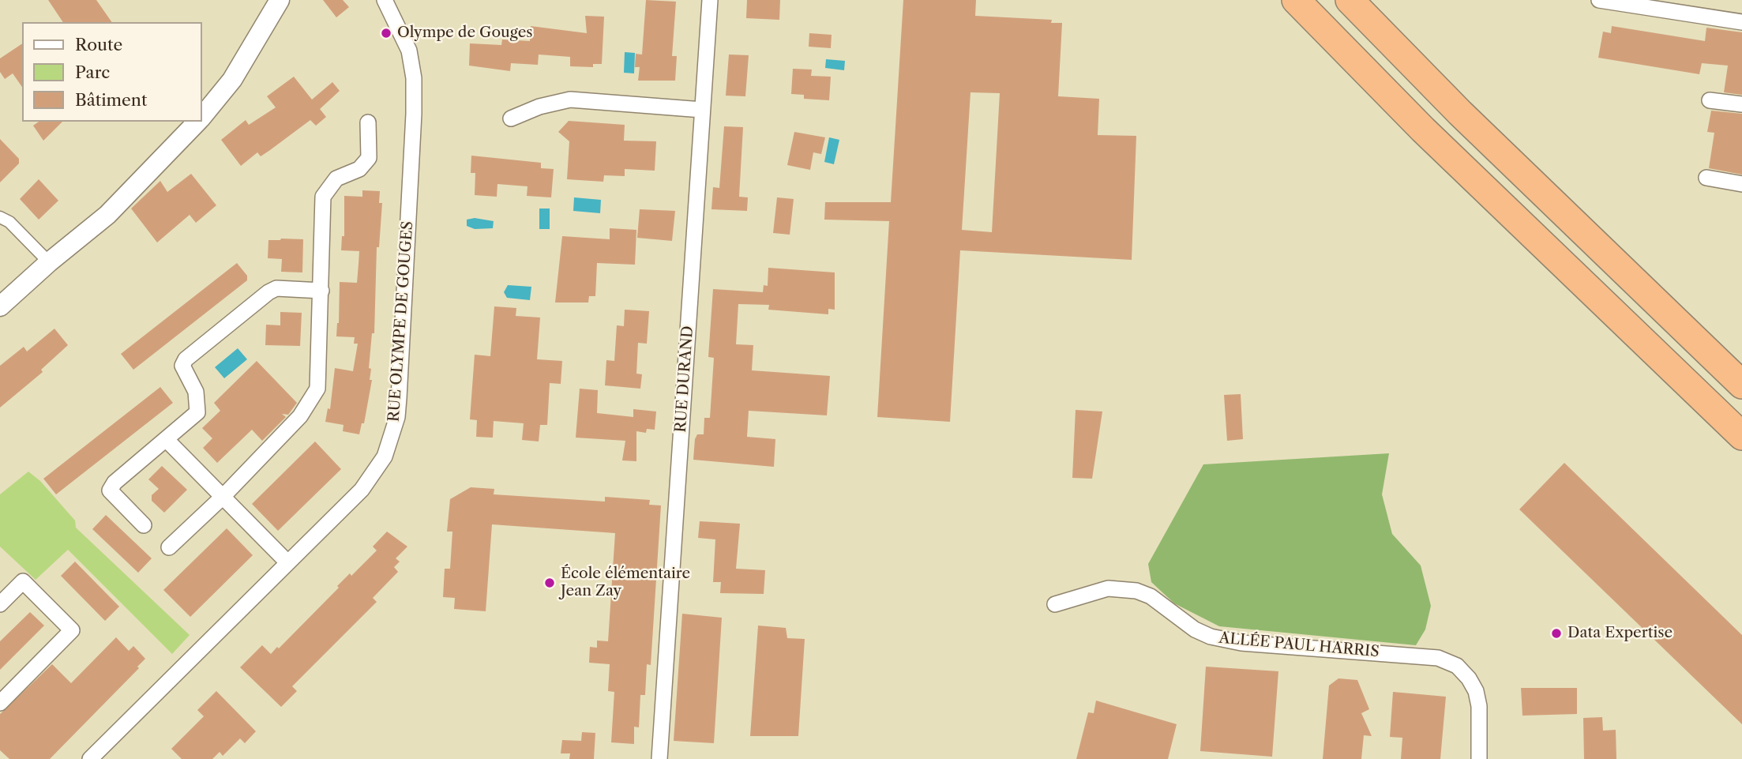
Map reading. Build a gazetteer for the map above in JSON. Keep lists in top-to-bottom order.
{
  "streets": {
    "street": ["RUE OLYMPE DE GOUGES", "RUE DURAND", "ALLÉE PAUL HARRIS"]
  },
  "places": ["Olympe de Gouges", "École élémentaire Jean Zay", "Data Expertise"],
  "legend": ["Route", "Parc", "Bâtiment"]
}
